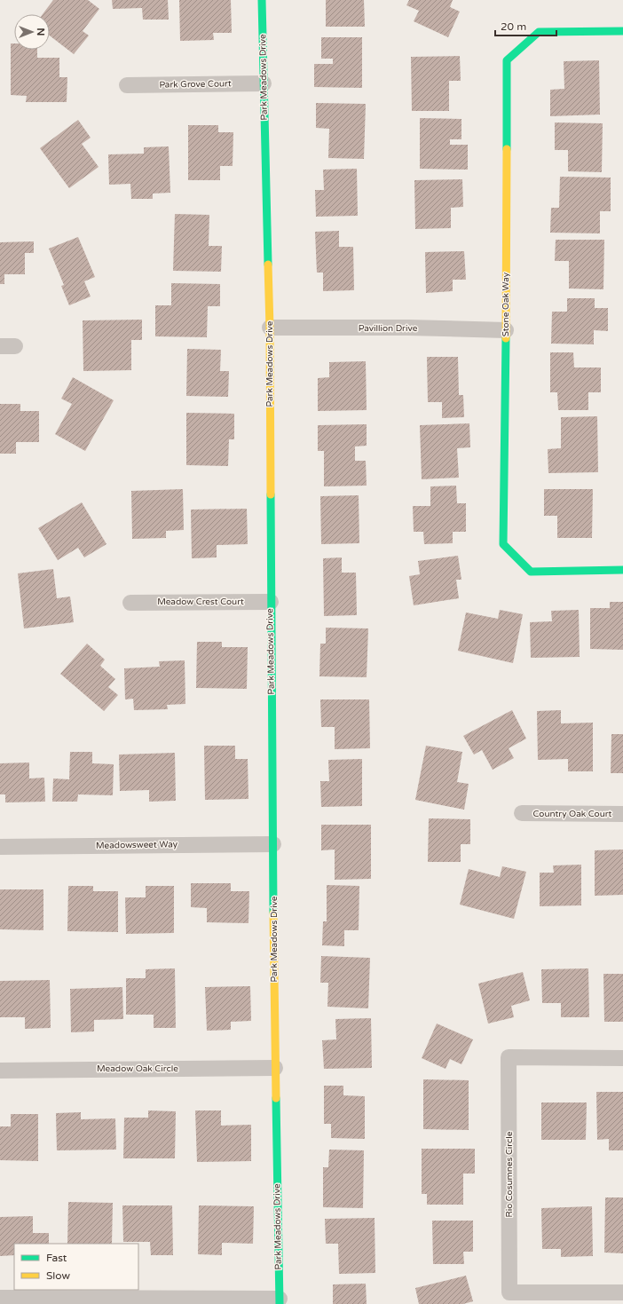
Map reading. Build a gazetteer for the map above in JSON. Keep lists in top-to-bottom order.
{
  "streets": {
    "street": [
      "Park Meadows Drive",
      "Park Grove Court",
      "Stone Oak Way",
      "Pavillion Drive",
      "Meadow Crest Court",
      "Country Oak Court",
      "Meadowsweet Way",
      "Meadow Oak Circle",
      "Rio Cosumnes Circle"
    ]
  },
  "crossings": [
    ["Park Meadows Drive", "Park Grove Court"],
    ["Park Meadows Drive", "Pavillion Drive"],
    ["Park Meadows Drive", "Meadow Crest Court"],
    ["Park Meadows Drive", "Meadowsweet Way"],
    ["Park Meadows Drive", "Meadow Oak Circle"],
    ["Stone Oak Way", "Pavillion Drive"]
  ],
  "legend": ["Fast", "Slow"],
  "scale_bar": "20 m",
  "north": "right"
}
